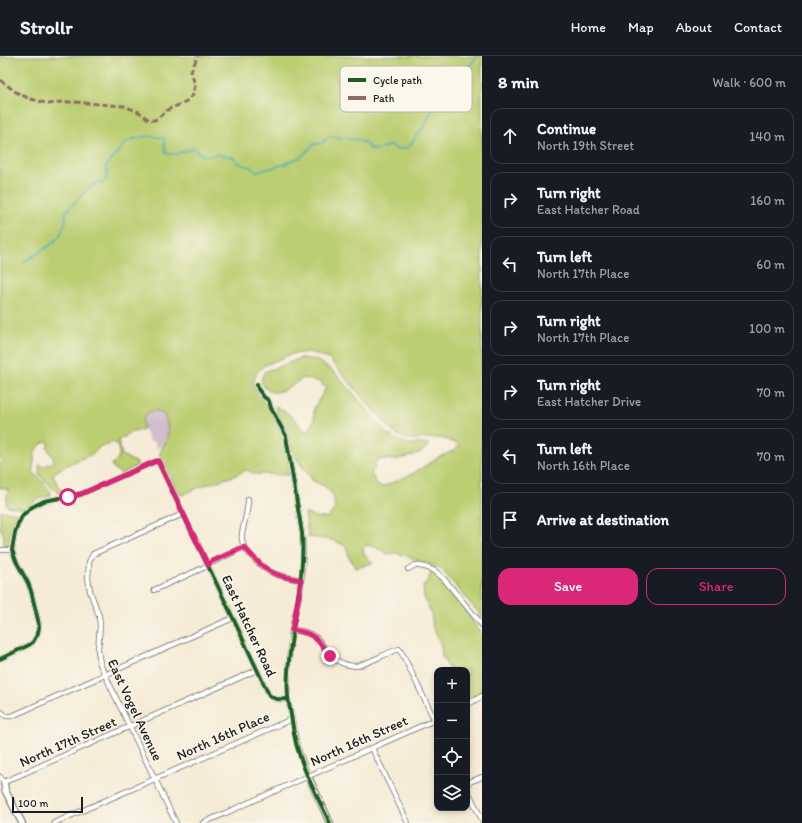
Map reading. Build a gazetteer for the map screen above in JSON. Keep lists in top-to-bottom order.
{
  "streets": {
    "street": [
      "East Hatcher Road",
      "East Vogel Avenue",
      "North 16th Place",
      "North 16th Street",
      "North 17th Street"
    ]
  },
  "crossings": [
    ["East Hatcher Road", "East Vogel Avenue"],
    ["East Hatcher Road", "North 17th Street"],
    ["East Vogel Avenue", "North 16th Place"],
    ["East Vogel Avenue", "North 17th Street"]
  ],
  "legend": ["Cycle path", "Path"],
  "scale_bar": "100 m",
  "page": {
    "header": "Strollr",
    "nav": [
      "Home",
      "Map",
      "About",
      "Contact"
    ],
    "heading": ["8 min", "Walk · 600 m"],
    "list": [
      ["Continue", "North 19th Street", "140 m"],
      ["Turn right", "East Hatcher Road", "160 m"],
      ["Turn left", "North 17th Place", "60 m"],
      ["Turn right", "North 17th Place", "100 m"],
      ["Turn right", "East Hatcher Drive", "70 m"],
      ["Turn left", "North 16th Place", "70 m"],
      "Arrive at destination"
    ],
    "buttons": ["Save", "Share"],
    "map_buttons": ["+", "−"],
    "scale": "100 m"
  }
}
